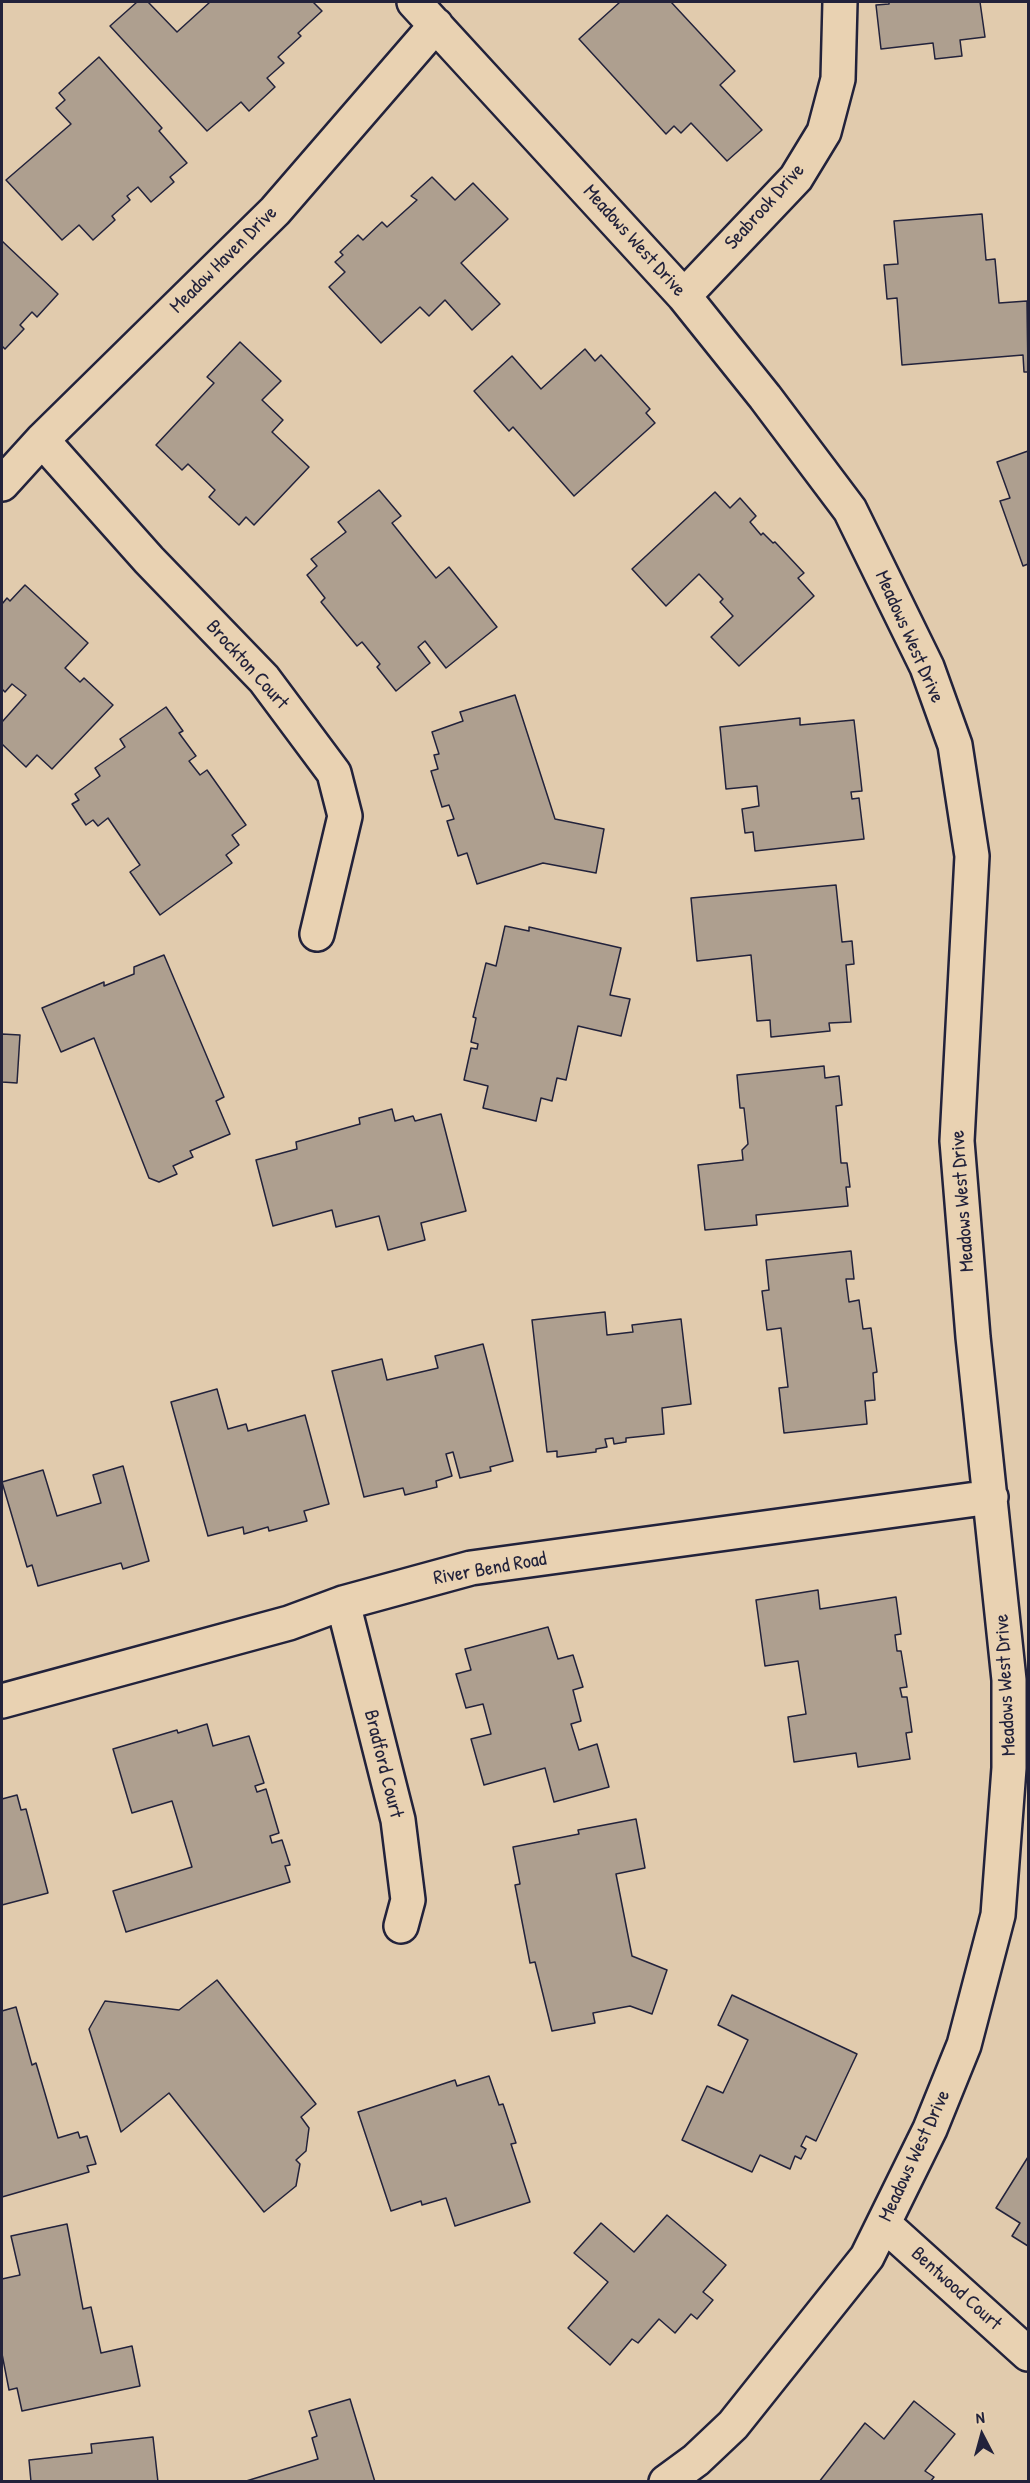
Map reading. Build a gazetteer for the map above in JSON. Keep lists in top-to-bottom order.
{
  "streets": {
    "street": [
      "Seabrook Drive",
      "Meadows West Drive",
      "Meadow Haven Drive",
      "Brockton Court",
      "River Bend Road",
      "Bradford Court",
      "Bentwood Court"
    ]
  },
  "crossings": [
    ["Seabrook Drive", "Meadows West Drive"],
    ["Meadows West Drive", "Meadow Haven Drive"],
    ["Meadows West Drive", "River Bend Road"],
    ["Meadows West Drive", "Bentwood Court"],
    ["Meadow Haven Drive", "Brockton Court"],
    ["River Bend Road", "Bradford Court"]
  ],
  "north": "top"
}
